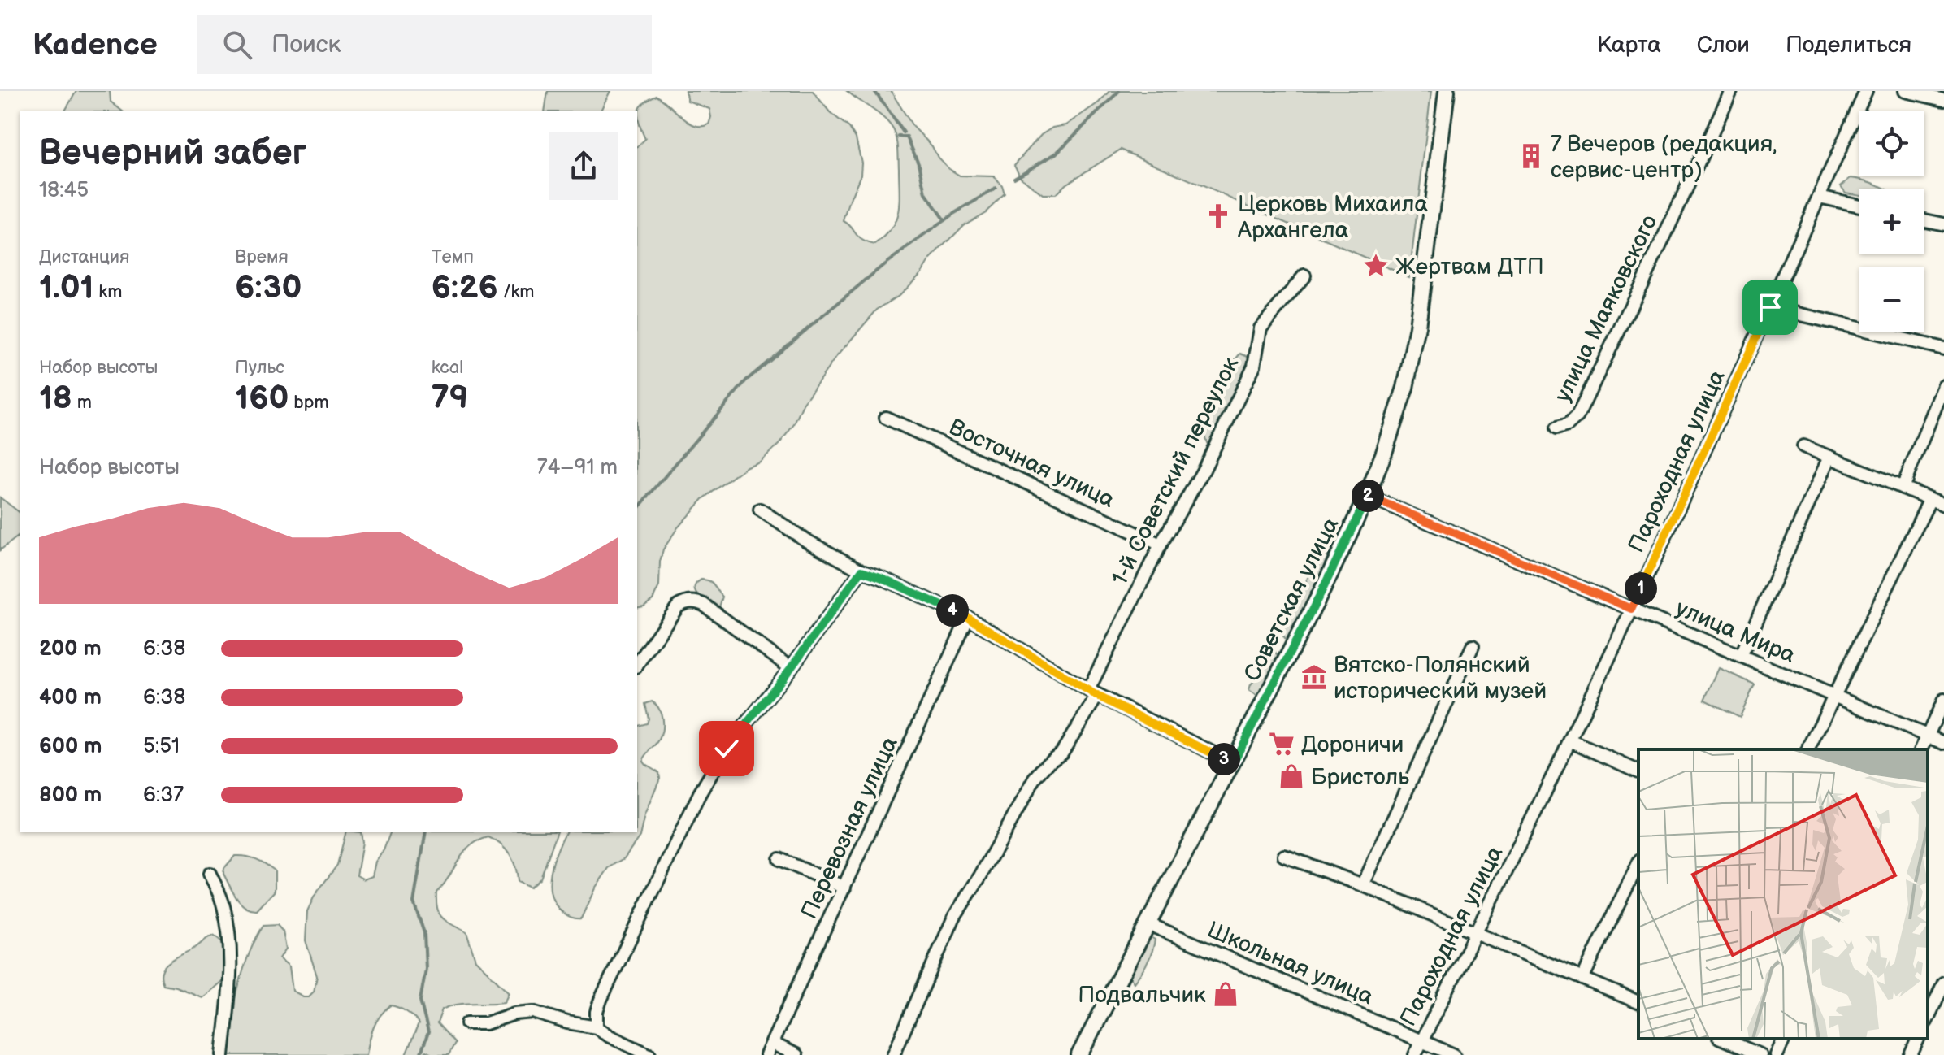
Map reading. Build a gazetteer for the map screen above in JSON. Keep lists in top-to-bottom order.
{
  "streets": {
    "street": [
      "улица Маяковского",
      "Пароходная улица",
      "Восточная улица",
      "1-й Советский переулок",
      "Советская улица",
      "улица Мира",
      "Перевозная улица",
      "Школьная улица"
    ]
  },
  "crossings": [
    ["Пароходная улица", "улица Мира"],
    ["Пароходная улица", "Школьная улица"],
    ["Восточная улица", "1-й Советский переулок"],
    ["Советская улица", "улица Мира"],
    ["Советская улица", "Школьная улица"]
  ],
  "places": {
    "building": ["7 Вечеров (редакция, сервис-центр)"],
    "church": ["Церковь Михаила Архангела"],
    "place": ["Жертвам ДТП"],
    "museum": ["Вятско-Полянский исторический музей"],
    "supermarket": ["Дороничи"],
    "shop": ["Бристоль", "Подвальчик"]
  },
  "page": {
    "header": "Kadence",
    "search": "Поиск",
    "nav": ["Карта", "Слои", "Поделиться"],
    "map_buttons": ["+", "−"],
    "heading": ["Вечерний забег", "18:45"],
    "stats": [
      ["Дистанция", "1.01 km"],
      ["Время", "6:30"],
      ["Темп", "6:26 /km"],
      ["Набор высоты", "18 m"],
      ["Пульс", "160 bpm"],
      ["kcal", "79"]
    ],
    "chart": ["Набор высоты", "74–91 m"],
    "pins": [
      "2",
      "1",
      "4",
      "3"
    ],
    "list": [
      {
        "name": "200 m",
        "note": "6:38"
      },
      {
        "name": "400 m",
        "note": "6:38"
      },
      {
        "name": "600 m",
        "note": "5:51"
      },
      {
        "name": "800 m",
        "note": "6:37"
      }
    ]
  }
}
